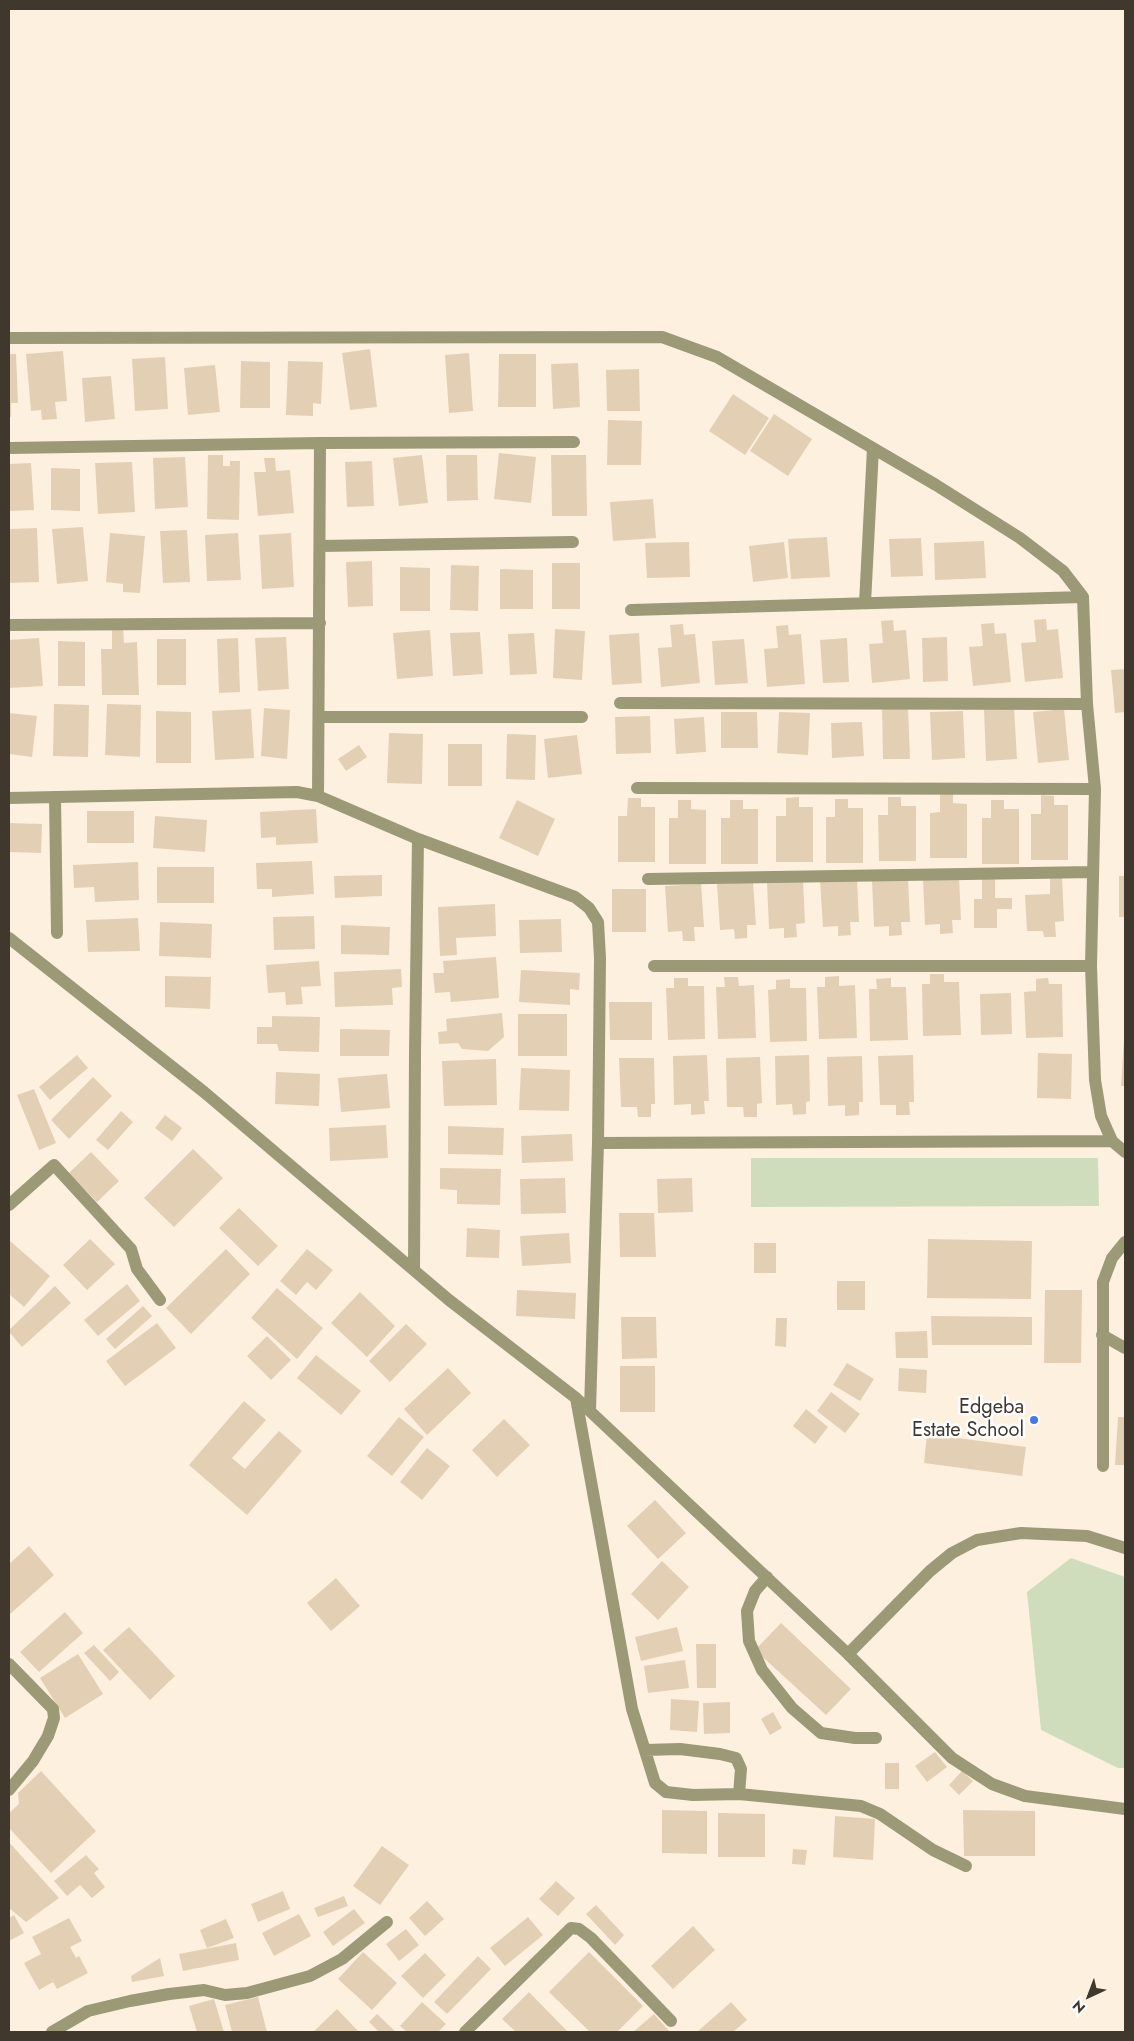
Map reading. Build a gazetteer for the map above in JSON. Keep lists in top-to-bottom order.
{
  "places": ["Edgeba Estate School"],
  "north": "bottom left"
}
